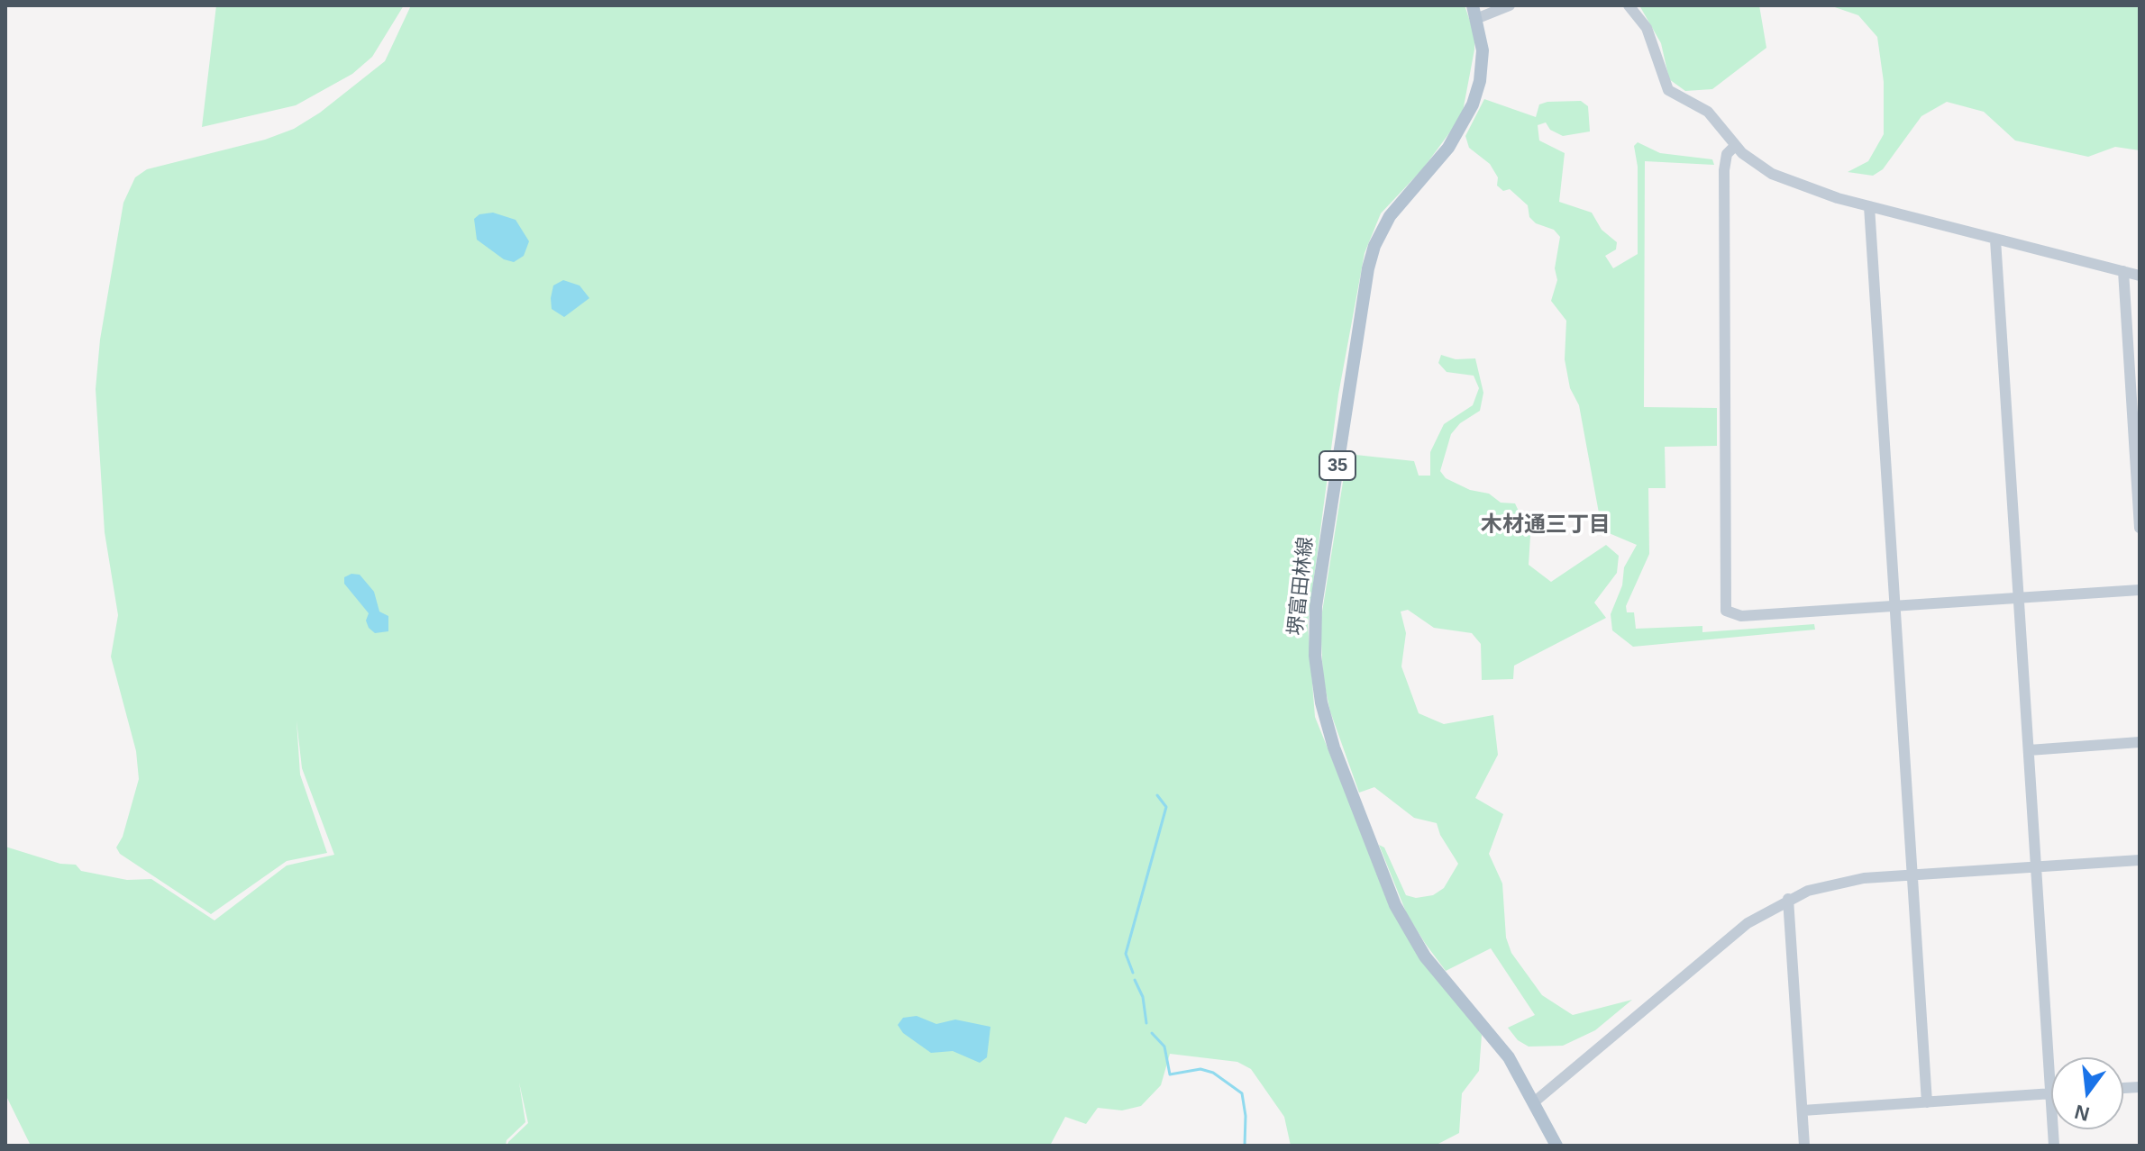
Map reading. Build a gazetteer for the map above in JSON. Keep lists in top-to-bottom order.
{
  "streets": {
    "main road": ["35", "堺富田林線"]
  },
  "districts": ["木材通三丁目"],
  "north": "bottom"
}
